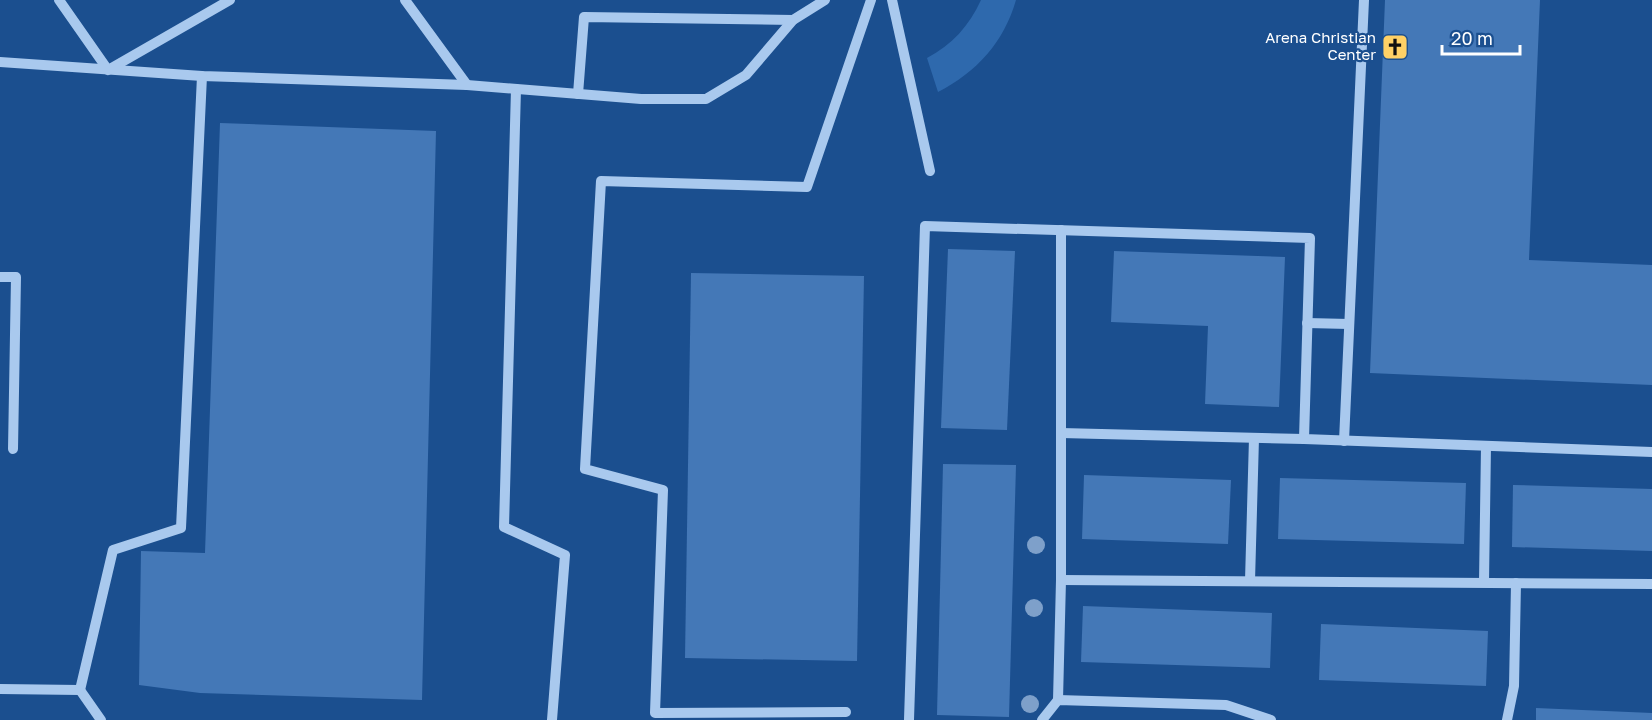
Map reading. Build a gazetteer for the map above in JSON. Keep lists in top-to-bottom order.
{
  "places": {
    "church": ["Arena Christian Center"]
  },
  "scale_bar": "20 m"
}
